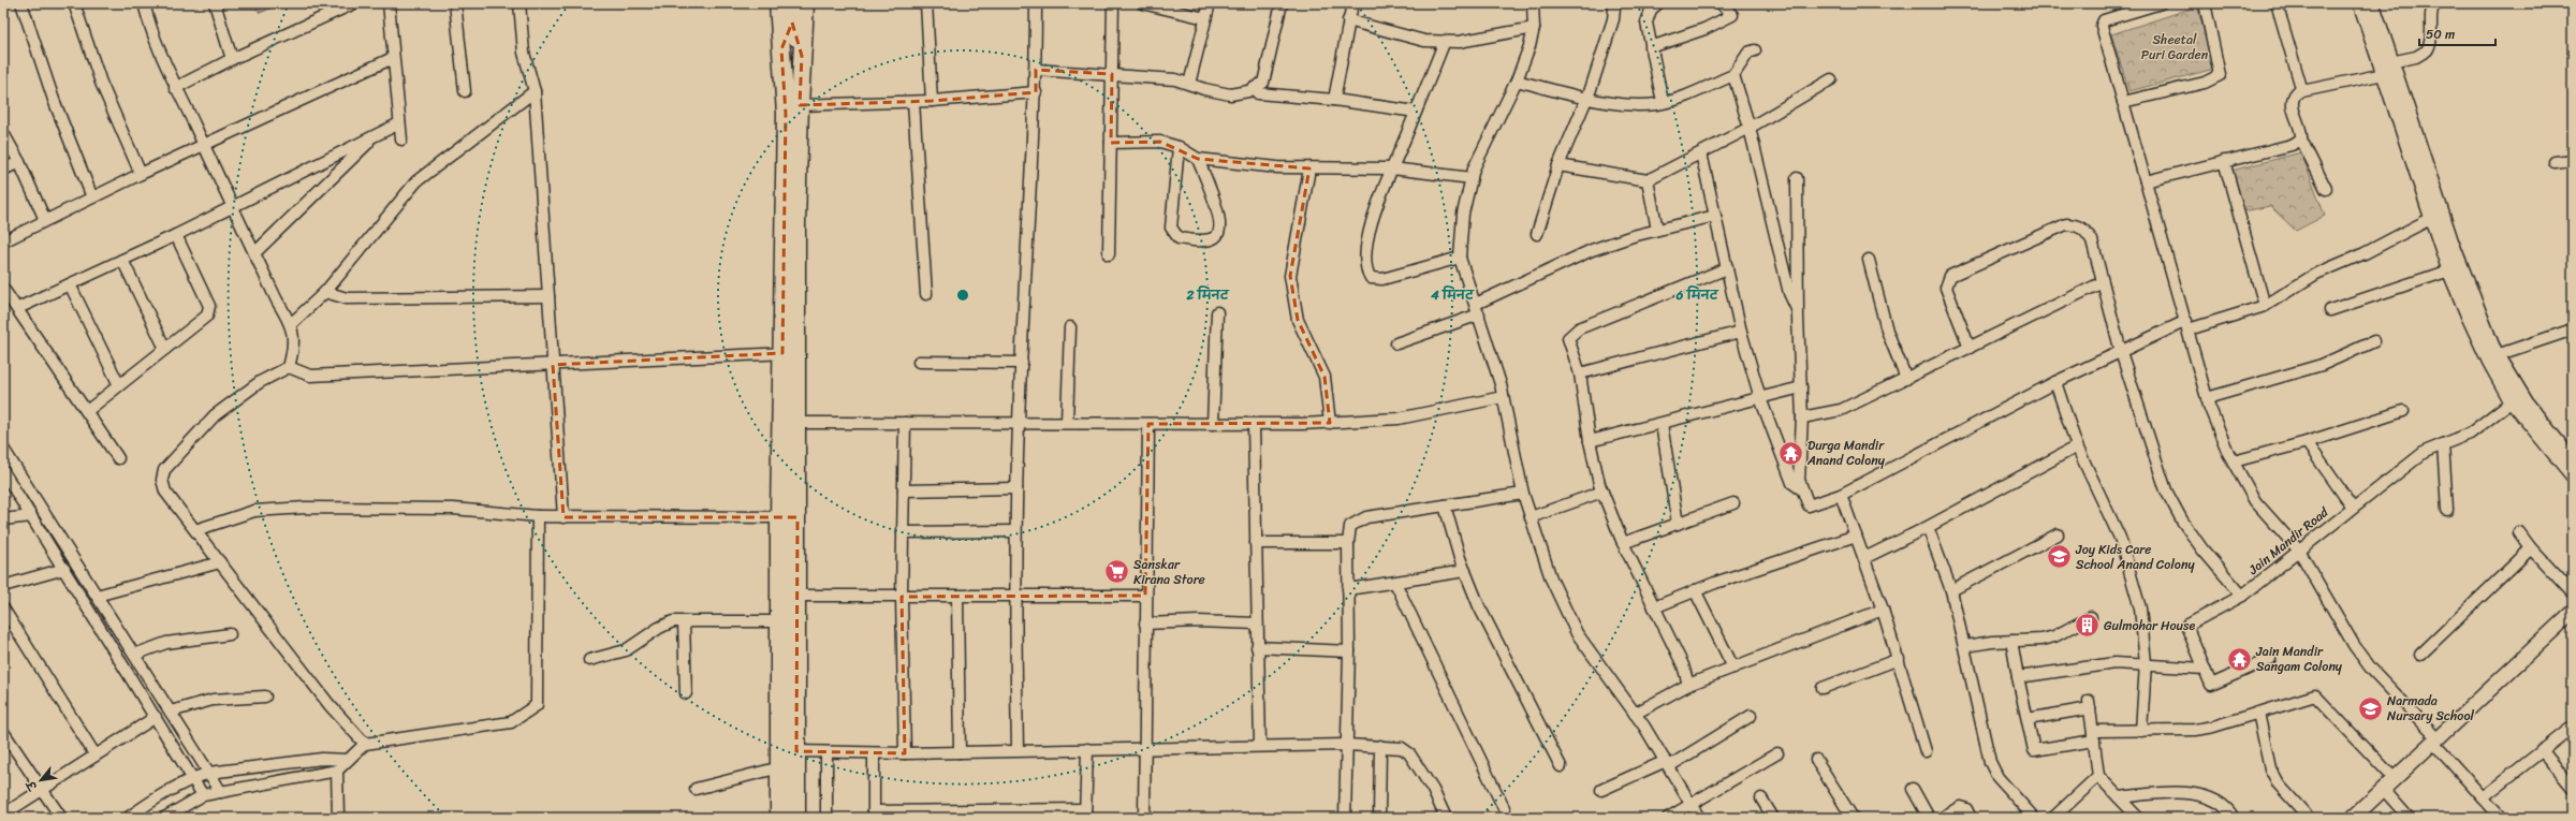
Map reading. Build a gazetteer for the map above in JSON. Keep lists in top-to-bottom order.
{
  "streets": {
    "street": ["Jain Mandir Road"]
  },
  "parks": ["Sheetal Puri Garden"],
  "places": {
    "temple": ["Durga Mandir Anand Colony", "Jain Mandir Sangam Colony"],
    "school or university": ["Joy Kids Care School Anand Colony", "Narmada Nursary School"],
    "supermarket": ["Sanskar Kirana Store"],
    "building": ["Gulmohar House"]
  },
  "scale_bar": "50 m",
  "north": "bottom left",
  "rings": ["2 मिनट", "4 मिनट", "6 मिनट"]
}
